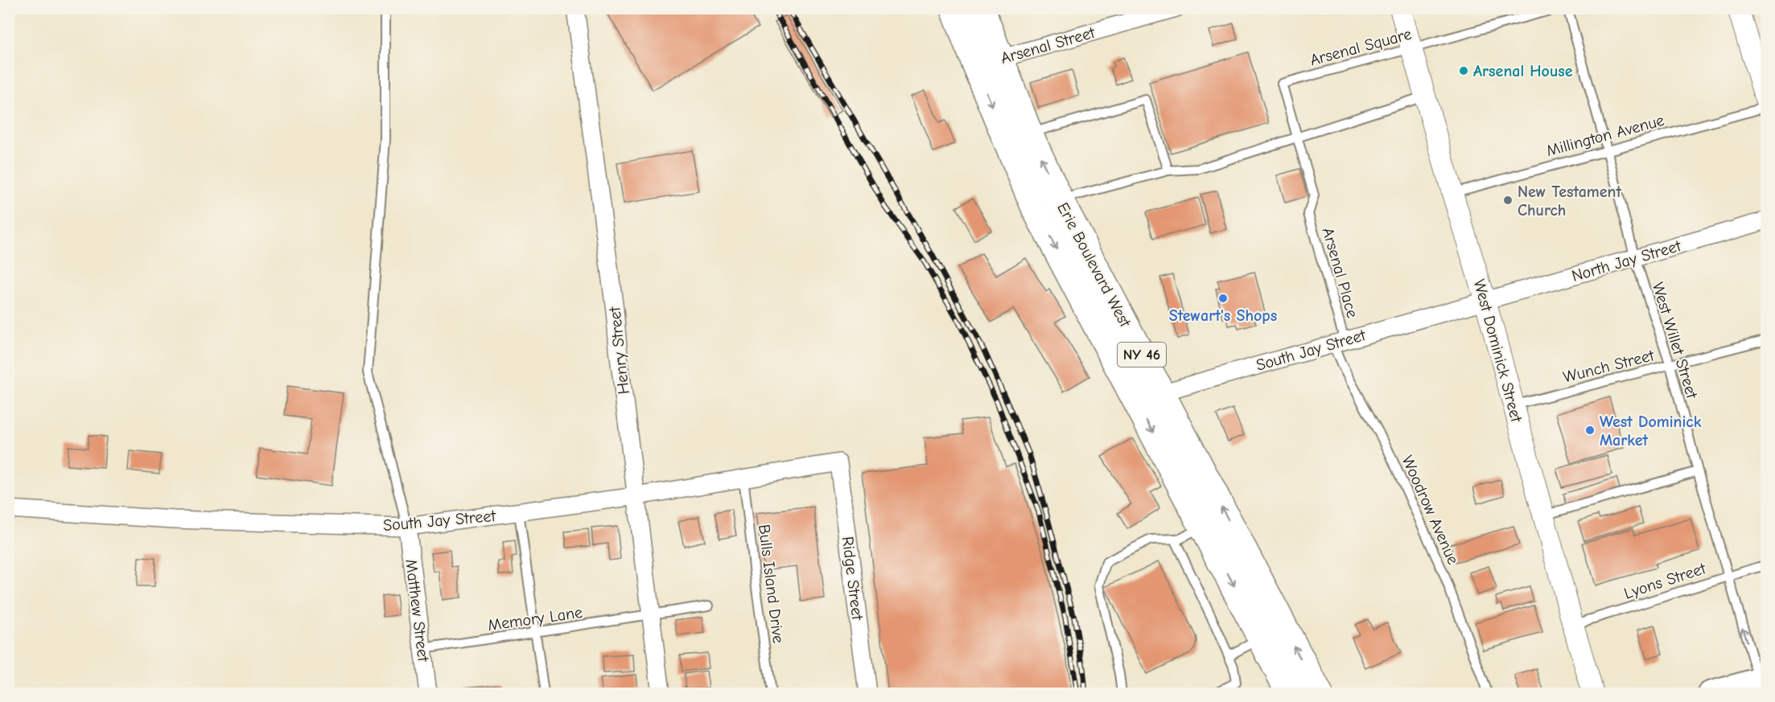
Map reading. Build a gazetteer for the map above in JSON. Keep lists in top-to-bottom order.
{
  "streets": {
    "main road": ["Erie Boulevard West", "NY 46"],
    "street": [
      "Arsenal Street",
      "North Jay Street",
      "South Jay Street",
      "Henry Street",
      "West Dominick Street",
      "Ridge Street",
      "Matthew Street"
    ],
    "lane": [
      "Arsenal Square",
      "Millington Avenue",
      "Arsenal Place",
      "West Willet Street",
      "Wunch Street",
      "Woodrow Avenue",
      "Lyons Street",
      "Bulls Island Drive",
      "Memory Lane"
    ]
  },
  "crossings": [
    ["Arsenal Street", "Erie Boulevard West"],
    ["Arsenal Square", "Arsenal Place"],
    ["Arsenal Square", "West Dominick Street"],
    ["Millington Avenue", "West Willet Street"],
    ["Millington Avenue", "West Dominick Street"],
    ["North Jay Street", "West Willet Street"],
    ["North Jay Street", "South Jay Street"],
    ["North Jay Street", "West Dominick Street"],
    ["Erie Boulevard West", "South Jay Street"],
    ["Arsenal Place", "South Jay Street"],
    ["Arsenal Place", "Woodrow Avenue"],
    ["West Willet Street", "Wunch Street"],
    ["West Willet Street", "Lyons Street"],
    ["South Jay Street", "Henry Street"],
    ["South Jay Street", "West Dominick Street"],
    ["South Jay Street", "Woodrow Avenue"],
    ["South Jay Street", "Ridge Street"],
    ["South Jay Street", "Bulls Island Drive"],
    ["South Jay Street", "Matthew Street"],
    ["Henry Street", "Memory Lane"],
    ["West Dominick Street", "Wunch Street"],
    ["West Dominick Street", "Lyons Street"],
    ["Matthew Street", "Memory Lane"]
  ],
  "places": [
    "Arsenal House",
    "New Testament Church",
    "Stewart's Shops",
    "West Dominick Market"
  ]
}
